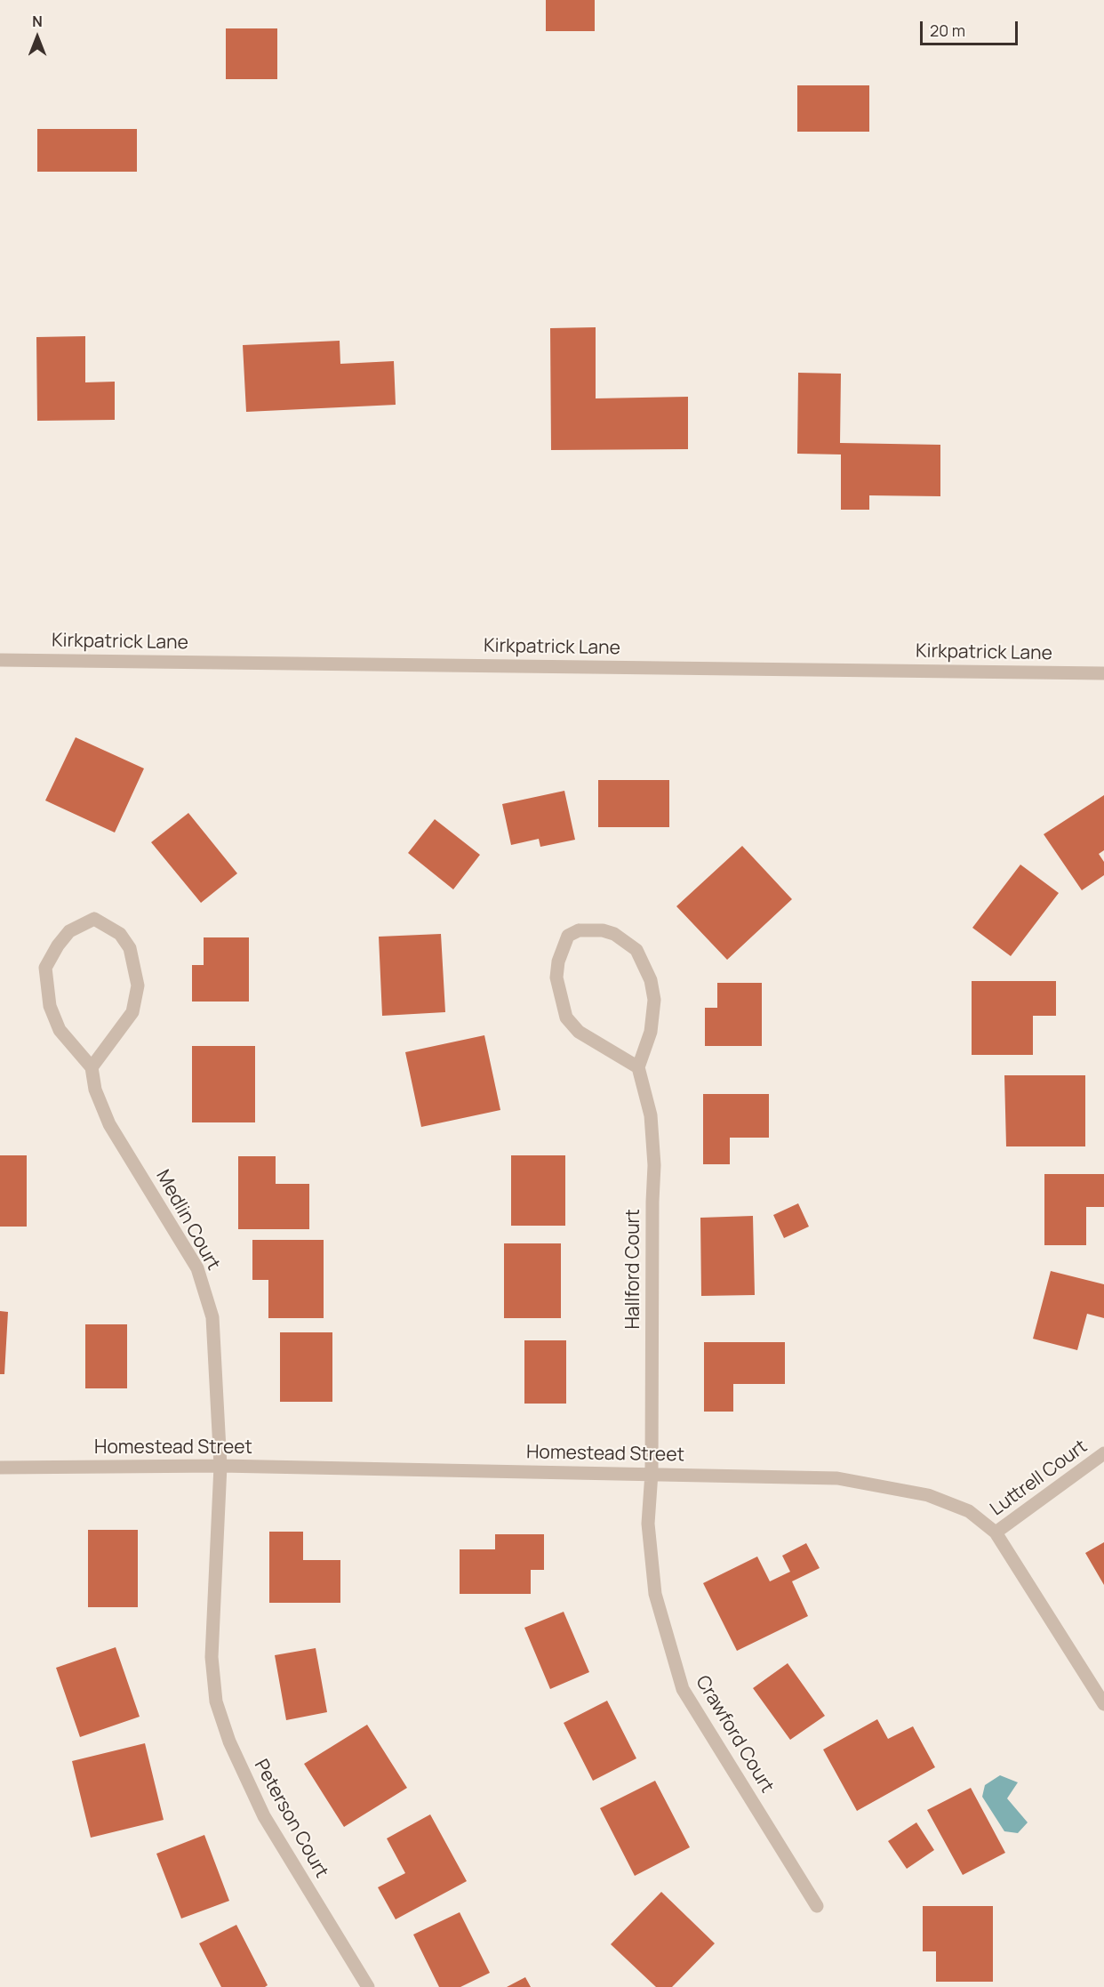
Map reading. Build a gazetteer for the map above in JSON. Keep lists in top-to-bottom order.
{
  "streets": {
    "street": [
      "Kirkpatrick Lane",
      "Medlin Court",
      "Hallford Court",
      "Homestead Street",
      "Luttrell Court",
      "Crawford Court",
      "Peterson Court"
    ]
  },
  "crossings": [
    ["Medlin Court", "Homestead Street"],
    ["Medlin Court", "Peterson Court"],
    ["Hallford Court", "Homestead Street"],
    ["Hallford Court", "Crawford Court"],
    ["Homestead Street", "Luttrell Court"],
    ["Homestead Street", "Crawford Court"],
    ["Homestead Street", "Peterson Court"]
  ],
  "scale_bar": "20 m",
  "north": "top"
}
